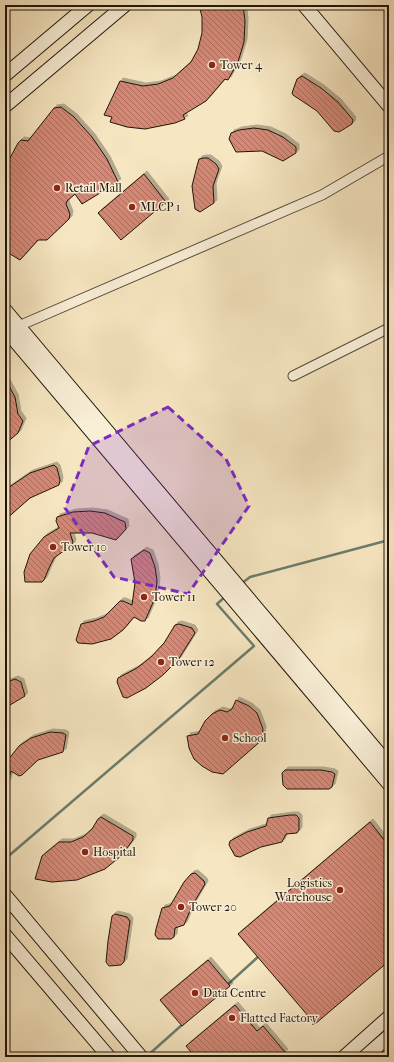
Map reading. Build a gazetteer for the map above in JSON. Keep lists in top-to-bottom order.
{
  "places": [
    "Tower 4",
    "Retail Mall",
    "MLCP 1",
    "Tower 10",
    "Tower 11",
    "Tower 12",
    "School",
    "Hospital",
    "Logistics Warehouse",
    "Tower 20",
    "Data Centre",
    "Flatted Factory"
  ]
}
